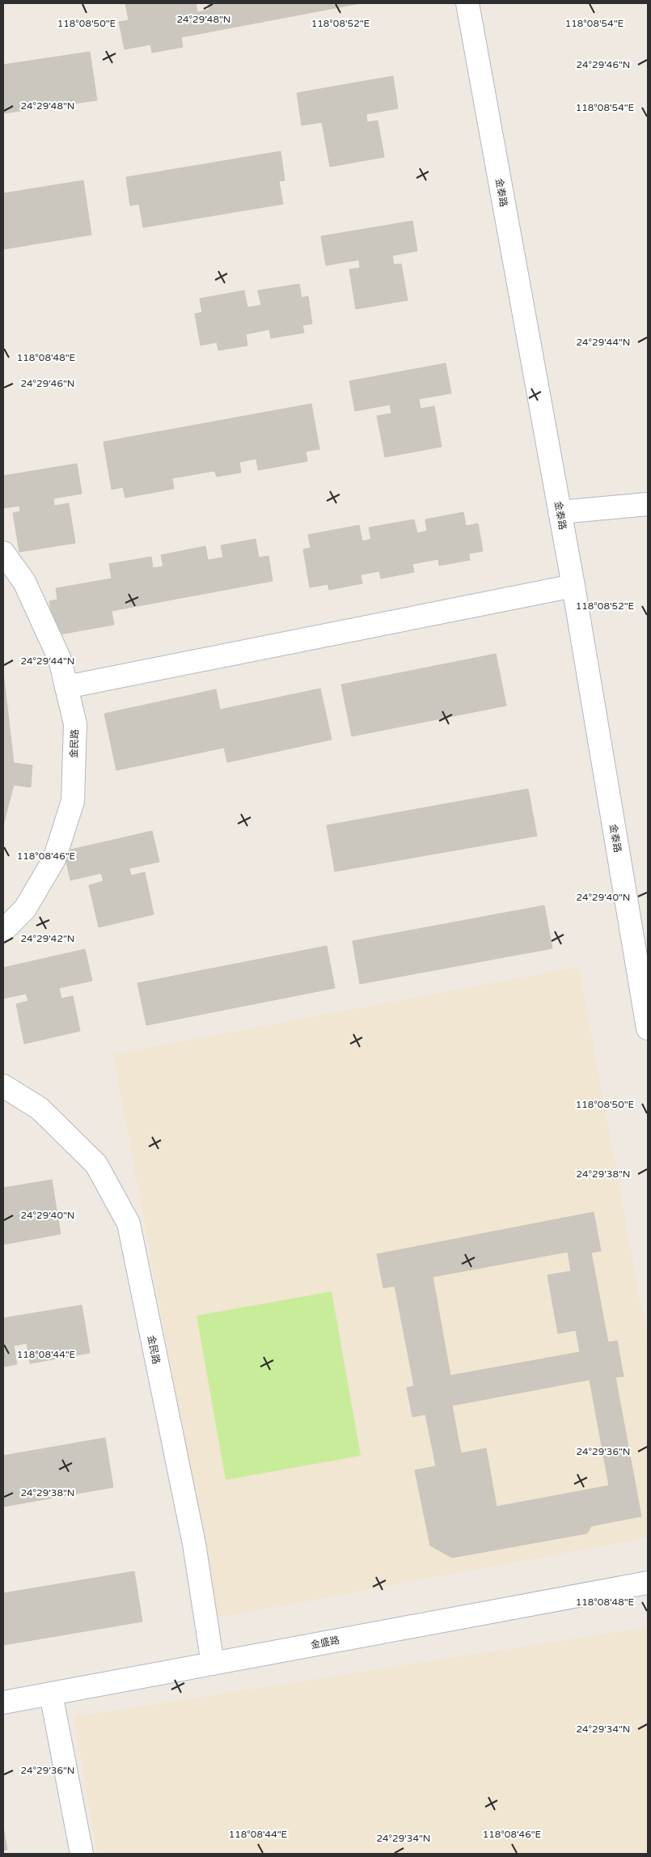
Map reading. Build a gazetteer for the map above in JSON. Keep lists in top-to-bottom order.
{
  "streets": {
    "street": ["金泰路", "金民路", "金盛路"]
  },
  "crossings": [
    ["金民路", "金盛路"]
  ],
  "coordinates": [
    "24°29'48\"N",
    "118°08'50\"E",
    "118°08'52\"E",
    "118°08'54\"E",
    "24°29'46\"N",
    "24°29'44\"N",
    "118°08'48\"E",
    "118°08'46\"E",
    "24°29'40\"N",
    "24°29'42\"N",
    "24°29'38\"N",
    "118°08'44\"E",
    "24°29'36\"N",
    "24°29'34\"N"
  ]
}
